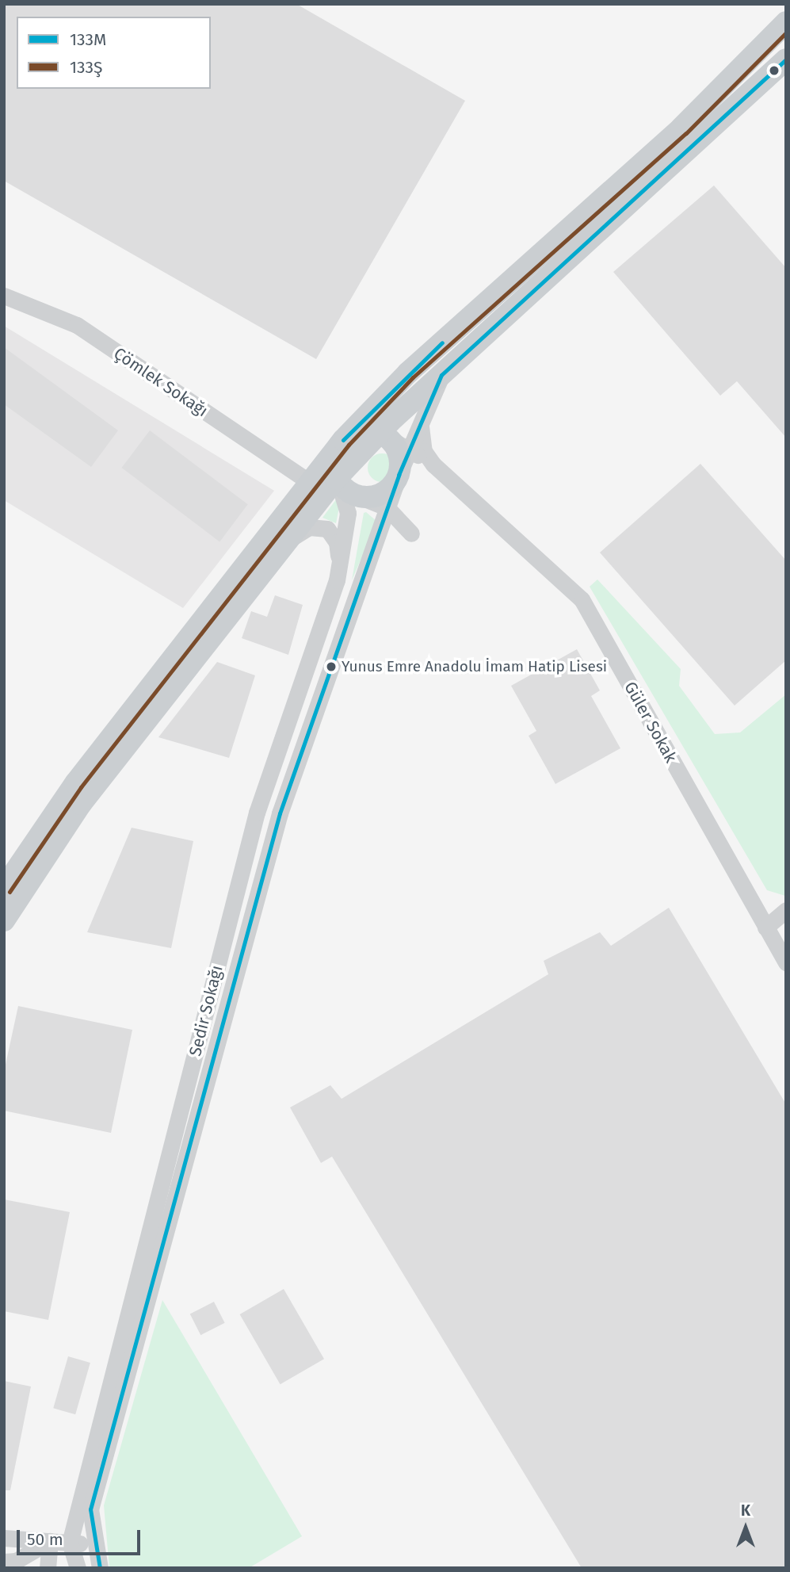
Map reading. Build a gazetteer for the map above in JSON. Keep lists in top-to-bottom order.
{
  "streets": {
    "street": ["Çömlek Sokağı", "Güler Sokak", "Sedir Sokağı"]
  },
  "places": ["Yunus Emre Anadolu İmam Hatip Lisesi"],
  "lines": ["transit line 133Ş", "transit line 133M"],
  "legend": ["133M", "133Ş"],
  "scale_bar": "50 m",
  "north": "top"
}
